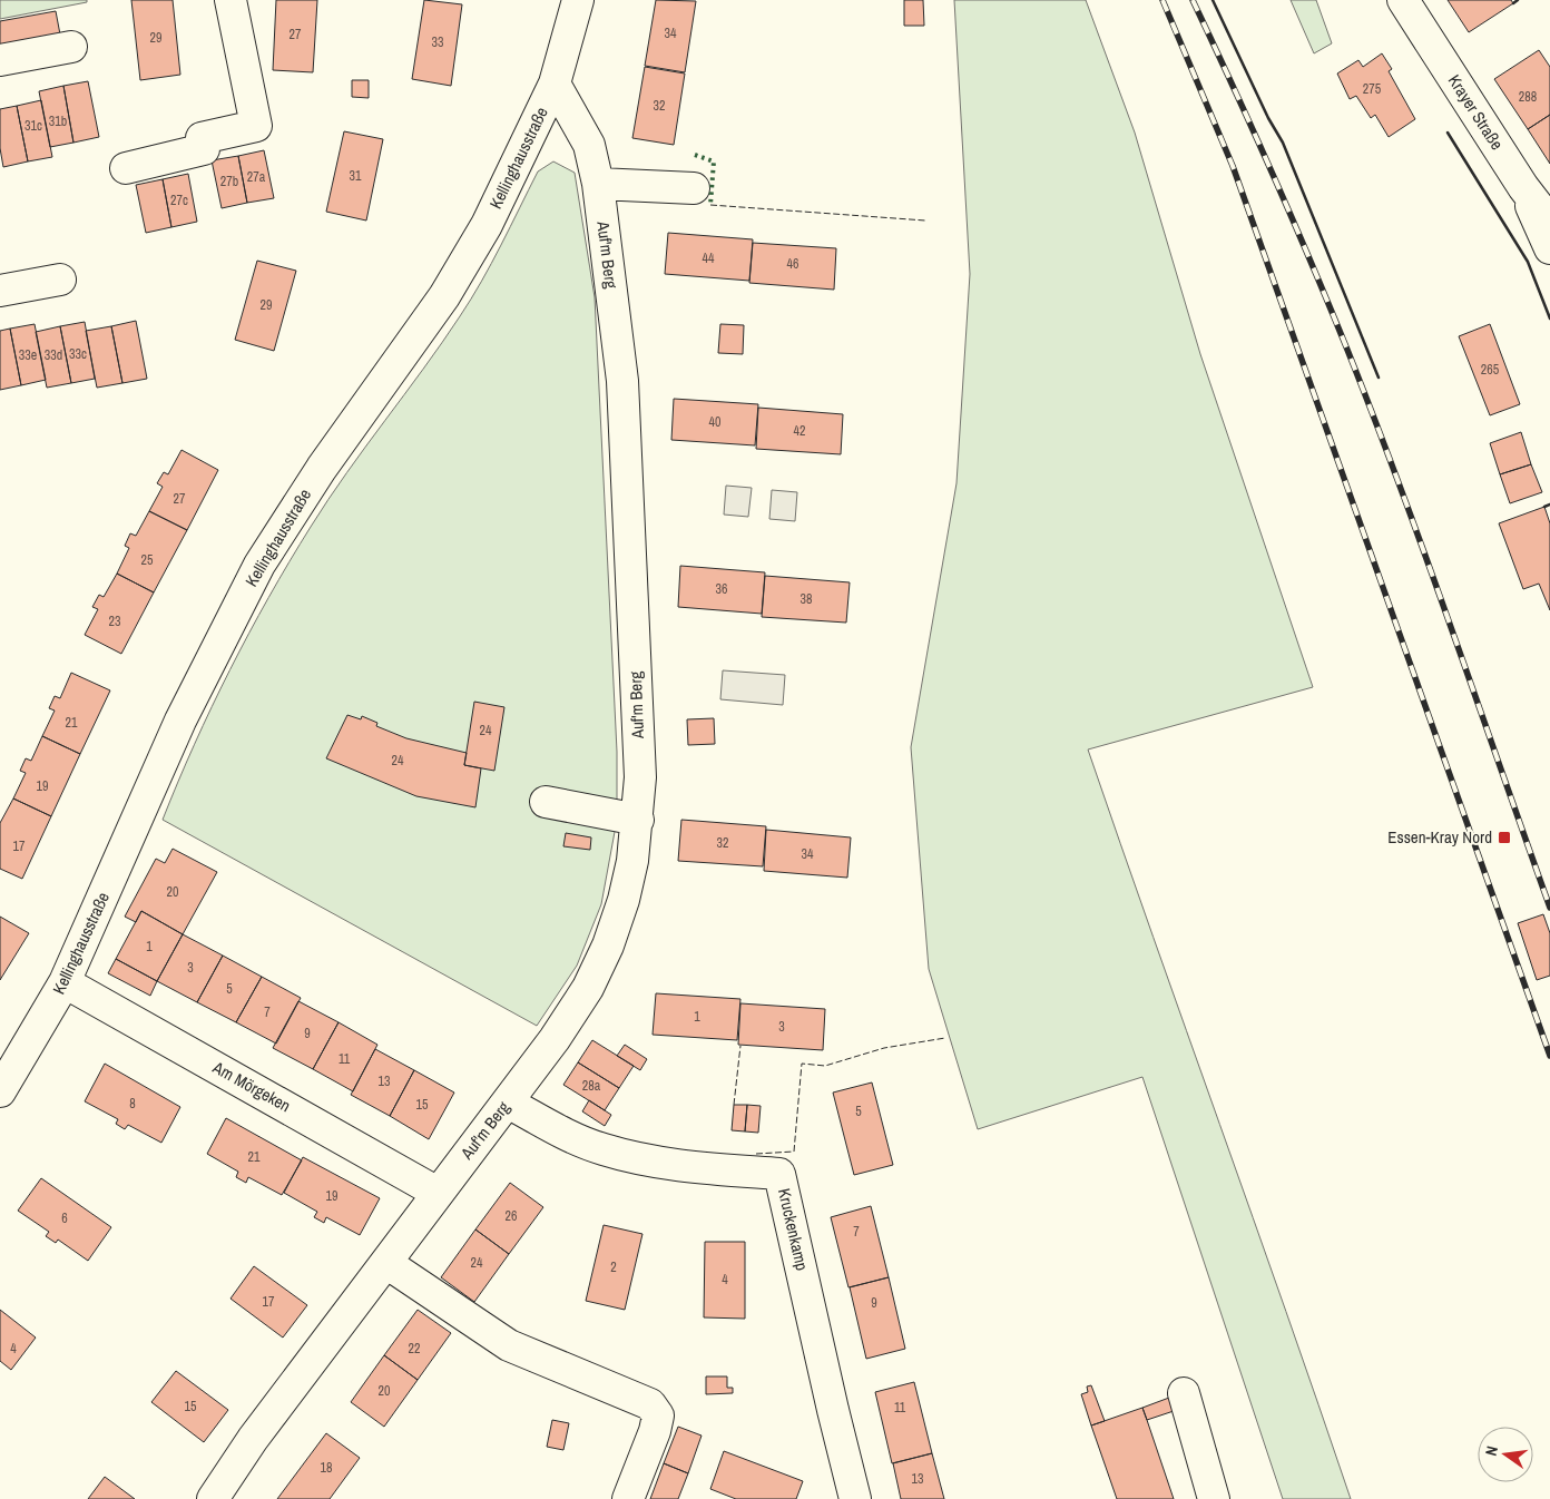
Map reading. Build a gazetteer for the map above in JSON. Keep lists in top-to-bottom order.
{
  "streets": {
    "street": [
      "Krayer Straße",
      "Kellinghausstraße",
      "Auf'm Berg",
      "Am Mörgeken",
      "Kruckenkamp"
    ]
  },
  "crossings": [
    ["Kellinghausstraße", "Auf'm Berg"],
    ["Kellinghausstraße", "Am Mörgeken"],
    ["Auf'm Berg", "Am Mörgeken"],
    ["Auf'm Berg", "Kruckenkamp"]
  ],
  "places": {
    "transit": ["Essen-Kray Nord"]
  },
  "house_numbers": [
    "34",
    "27",
    "29",
    "33",
    "275",
    "288",
    "32",
    "31b",
    "31c",
    "31",
    "27a",
    "27b",
    "27c",
    "44",
    "46",
    "29",
    "33c",
    "33e",
    "33d",
    "265",
    "40",
    "42",
    "27",
    "25",
    "36",
    "38",
    "23",
    "21",
    "24",
    "24",
    "19",
    "32",
    "17",
    "34",
    "20",
    "1",
    "3",
    "5",
    "7",
    "1",
    "3",
    "9",
    "11",
    "13",
    "28a",
    "8",
    "15",
    "5",
    "21",
    "19",
    "26",
    "6",
    "7",
    "24",
    "2",
    "4",
    "17",
    "9",
    "4",
    "22",
    "20",
    "15",
    "11",
    "18",
    "13"
  ],
  "north": "left"
}
